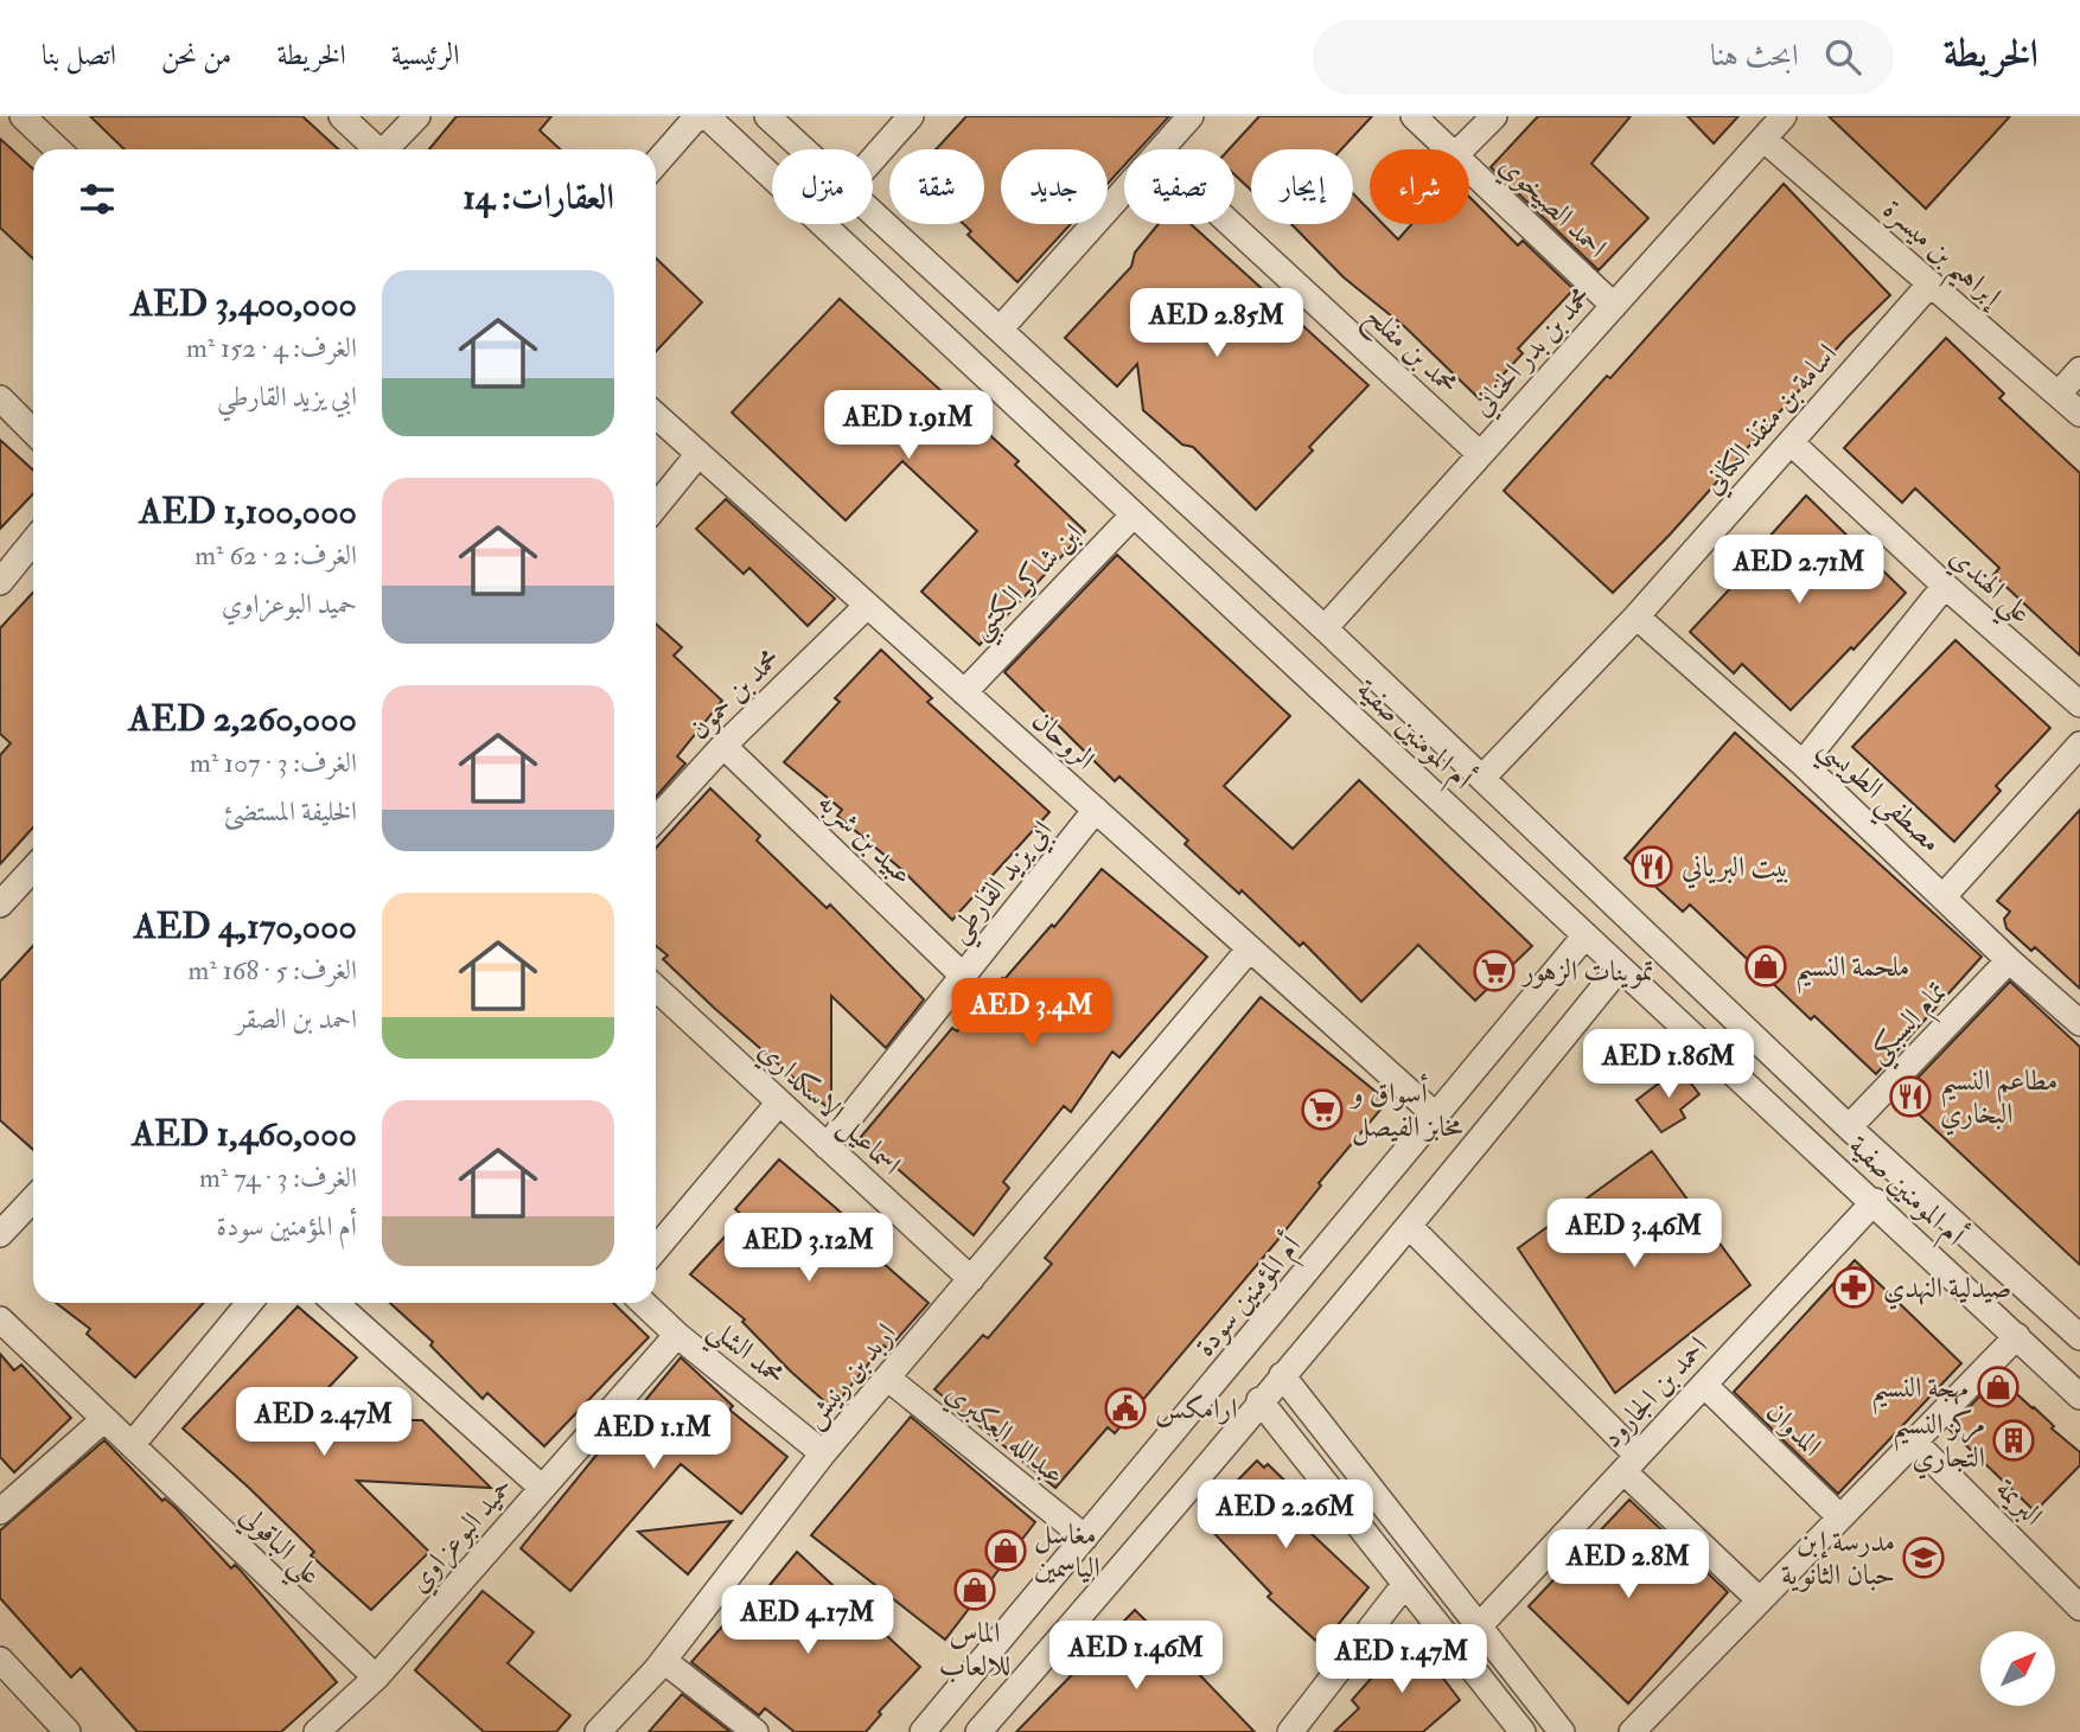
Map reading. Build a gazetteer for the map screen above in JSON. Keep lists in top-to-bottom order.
{
  "streets": {
    "street": [
      "احمد الصيخوي",
      "إبراهيم بن ميسرة",
      "محمد بن مفلح",
      "محمد بن بدر الحناني",
      "اسامة بن منقذ الكناني",
      "ابن شاكر الكتبي",
      "علي الهندي",
      "محمد بن حمون",
      "أم المومنين صفية",
      "الروحان",
      "مصطفي الطويسي",
      "عبيد بن شربه",
      "ابي يزيد القارطي",
      "تمام السبكي",
      "اسماعيل الاسكداري",
      "أم المؤمنين سودة",
      "محمد الشلي",
      "اربد بن رنيش",
      "احمد بن الجارود",
      "المدوان",
      "عبدالله العكبري",
      "البريمة",
      "حميد البوعزاوي",
      "علي الباقولي"
    ]
  },
  "crossings": [
    ["احمد الصيخوي", "محمد بن بدر الحناني"],
    ["إبراهيم بن ميسرة", "محمد بن بدر الحناني"],
    ["إبراهيم بن ميسرة", "اسامة بن منقذ الكناني"],
    ["محمد بن مفلح", "محمد بن بدر الحناني"],
    ["محمد بن بدر الحناني", "أم المومنين صفية"],
    ["اسامة بن منقذ الكناني", "علي الهندي"],
    ["اسامة بن منقذ الكناني", "أم المومنين صفية"],
    ["اسامة بن منقذ الكناني", "مصطفي الطويسي"],
    ["ابن شاكر الكتبي", "أم المومنين صفية"],
    ["ابن شاكر الكتبي", "الروحان"],
    ["محمد بن حمون", "الروحان"],
    ["محمد بن حمون", "عبيد بن شربه"],
    ["أم المومنين صفية", "تمام السبكي"],
    ["أم المومنين صفية", "أم المؤمنين سودة"],
    ["أم المومنين صفية", "احمد بن الجارود"],
    ["الروحان", "ابي يزيد القارطي"],
    ["الروحان", "أم المؤمنين سودة"],
    ["الروحان", "اربد بن رنيش"],
    ["مصطفي الطويسي", "تمام السبكي"],
    ["عبيد بن شربه", "ابي يزيد القارطي"],
    ["ابي يزيد القارطي", "اسماعيل الاسكداري"],
    ["اسماعيل الاسكداري", "اربد بن رنيش"],
    ["أم المؤمنين سودة", "عبدالله العكبري"],
    ["محمد الشلي", "اربد بن رنيش"],
    ["محمد الشلي", "حميد البوعزاوي"],
    ["اربد بن رنيش", "عبدالله العكبري"],
    ["احمد بن الجارود", "المدوان"],
    ["حميد البوعزاوي", "علي الباقولي"]
  ],
  "places": {
    "restaurant": ["بيت البرياني", "مطاعم النسيم البخاري"],
    "shop": [
      "ملحمة النسيم",
      "مهجة النسيم",
      "مغاسل الياسمين",
      "الماس للالعاب"
    ],
    "supermarket": ["تموينات الزهور", "أسواق و مخابز الفيصل"],
    "pharmacy": ["صيدلية النهدي"],
    "public building": ["ارامكس"],
    "building": ["مركز النسيم التجاري"],
    "school or university": ["مدرسة إبن حبان الثانوية"]
  },
  "north": "top right",
  "page": {
    "header": "الخريطة",
    "search": "ابحث هنا",
    "nav": [
      "الرئيسية",
      "الخريطة",
      "من نحن",
      "اتصل بنا"
    ],
    "chip": [
      "شراء",
      "إيجار",
      "تصفية",
      "جديد",
      "شقة",
      "منزل"
    ],
    "heading": "العقارات: 14",
    "list": [
      {
        "name": "AED 3,400,000",
        "note": "الغرف: 4 · 152 m² · ابي يزيد القارطي"
      },
      {
        "name": "AED 1,100,000",
        "note": "الغرف: 2 · 62 m² · حميد البوعزاوي"
      },
      {
        "name": "AED 2,260,000",
        "note": "الغرف: 3 · 107 m² · الخليفة المستضئ"
      },
      {
        "name": "AED 4,170,000",
        "note": "الغرف: 5 · 168 m² · احمد بن الصقر"
      },
      {
        "name": "AED 1,460,000",
        "note": "الغرف: 3 · 74 m² · أم المؤمنين سودة"
      }
    ],
    "price": [
      "AED 2.85M",
      "AED 1.91M",
      "AED 2.71M",
      "AED 3.4M",
      "AED 1.86M",
      "AED 3.46M",
      "AED 3.12M",
      "AED 2.47M",
      "AED 1.1M",
      "AED 2.26M",
      "AED 2.8M",
      "AED 4.17M",
      "AED 1.46M",
      "AED 1.47M"
    ]
  }
}
